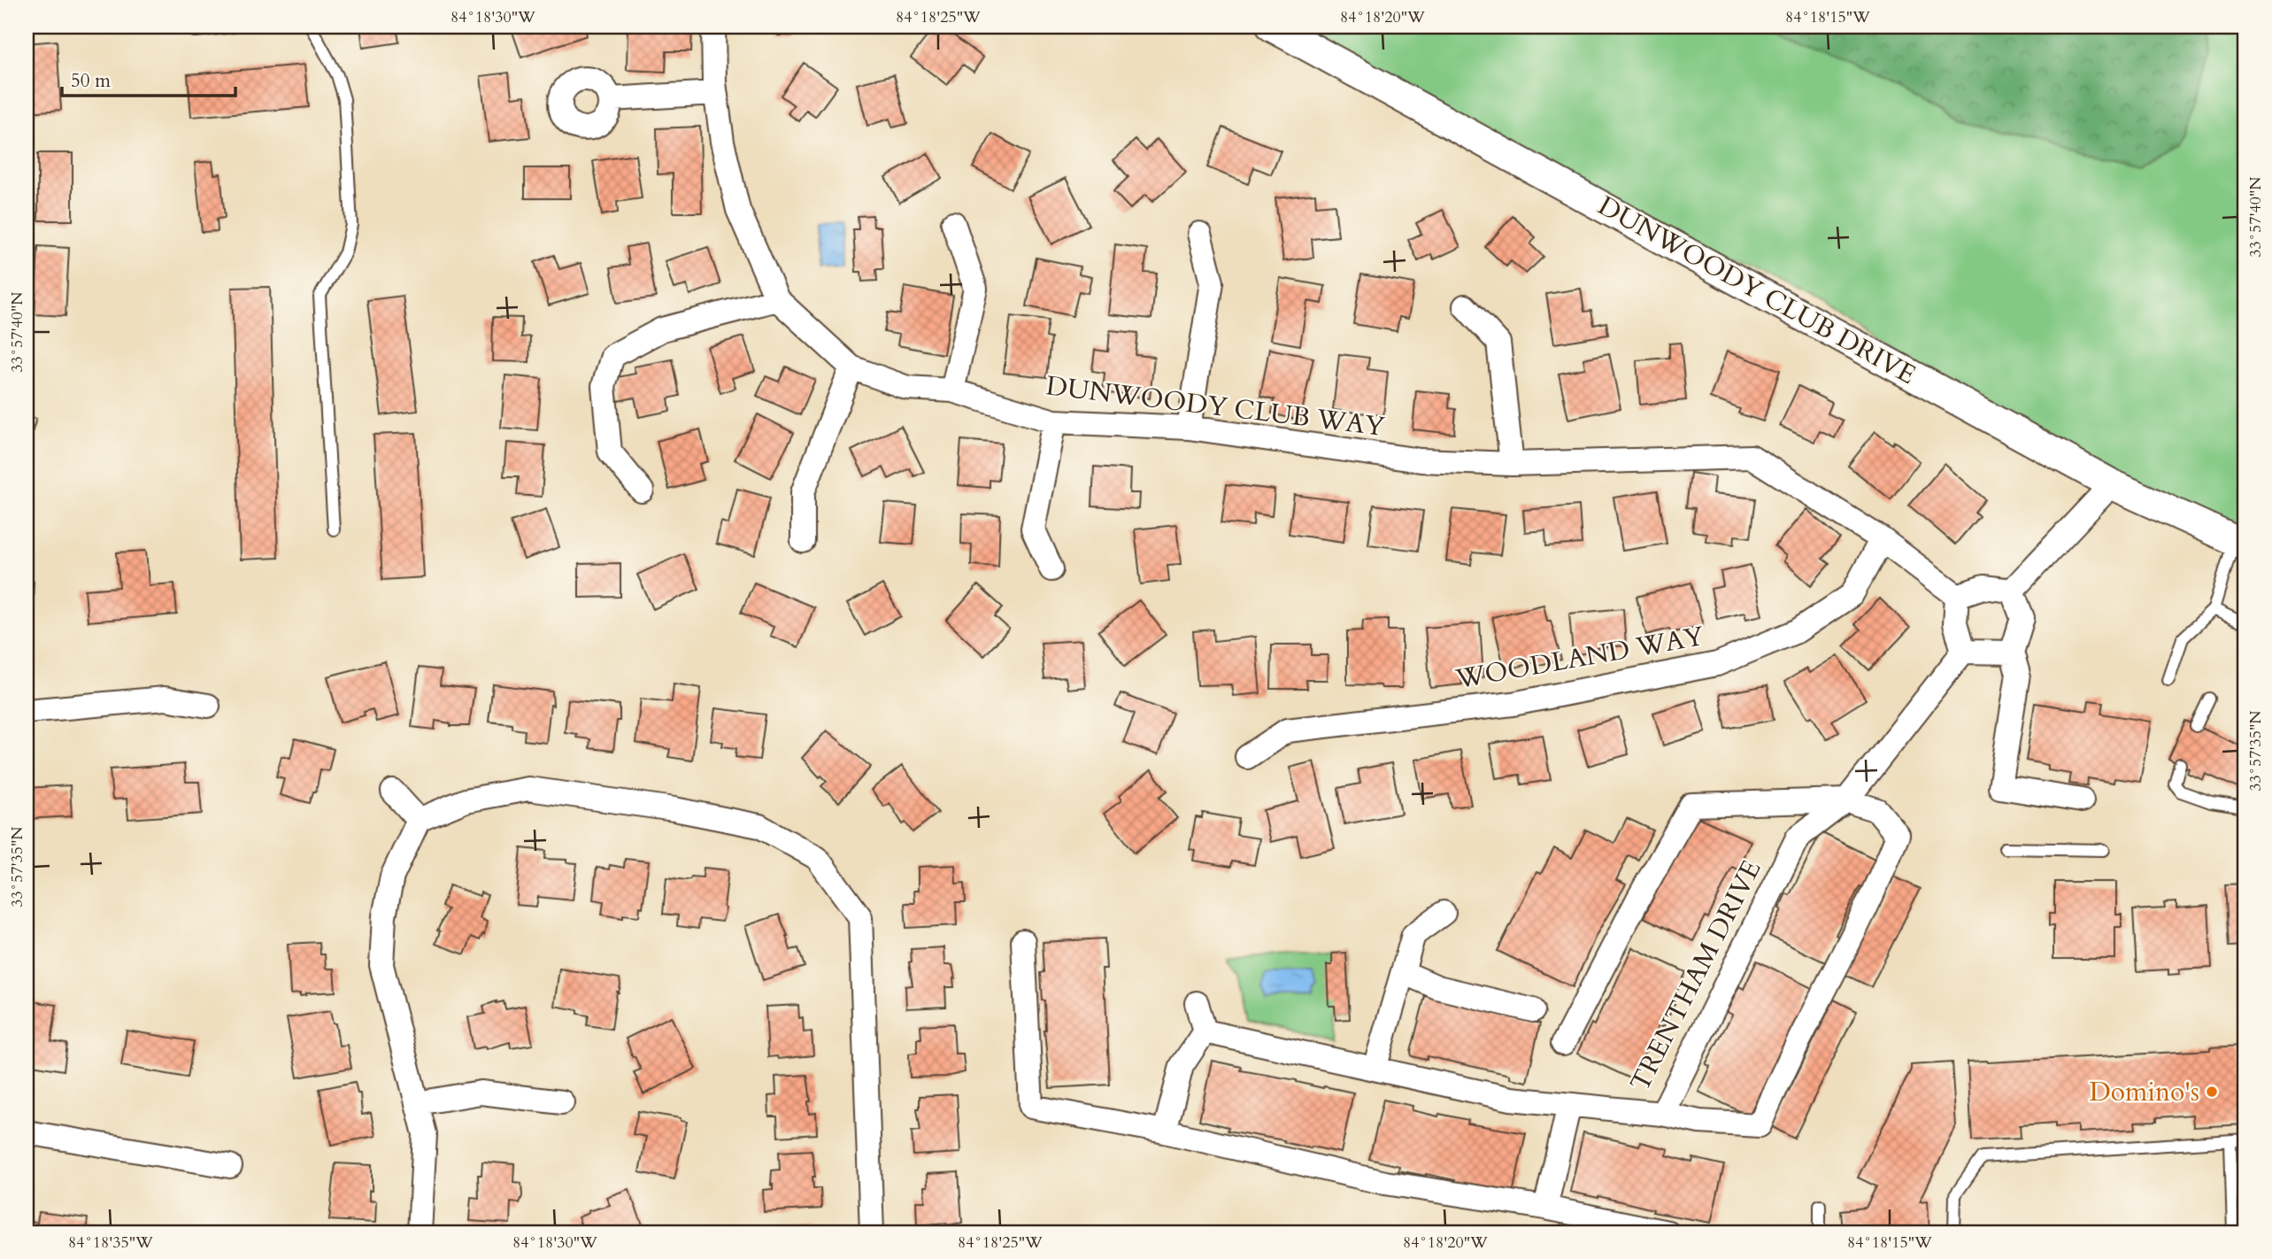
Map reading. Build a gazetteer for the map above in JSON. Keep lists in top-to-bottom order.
{
  "streets": {
    "street": [
      "DUNWOODY CLUB DRIVE",
      "DUNWOODY CLUB WAY",
      "WOODLAND WAY",
      "TRENTHAM DRIVE"
    ]
  },
  "crossings": [
    ["DUNWOODY CLUB WAY", "WOODLAND WAY"],
    ["DUNWOODY CLUB WAY", "TRENTHAM DRIVE"]
  ],
  "places": ["Domino's"],
  "scale_bar": "50 m",
  "coordinates": [
    "84°18'30\"W",
    "84°18'25\"W",
    "84°18'20\"W",
    "84°18'15\"W",
    "33°57'40\"N",
    "33°57'35\"N",
    "84°18'35\"W"
  ]
}
